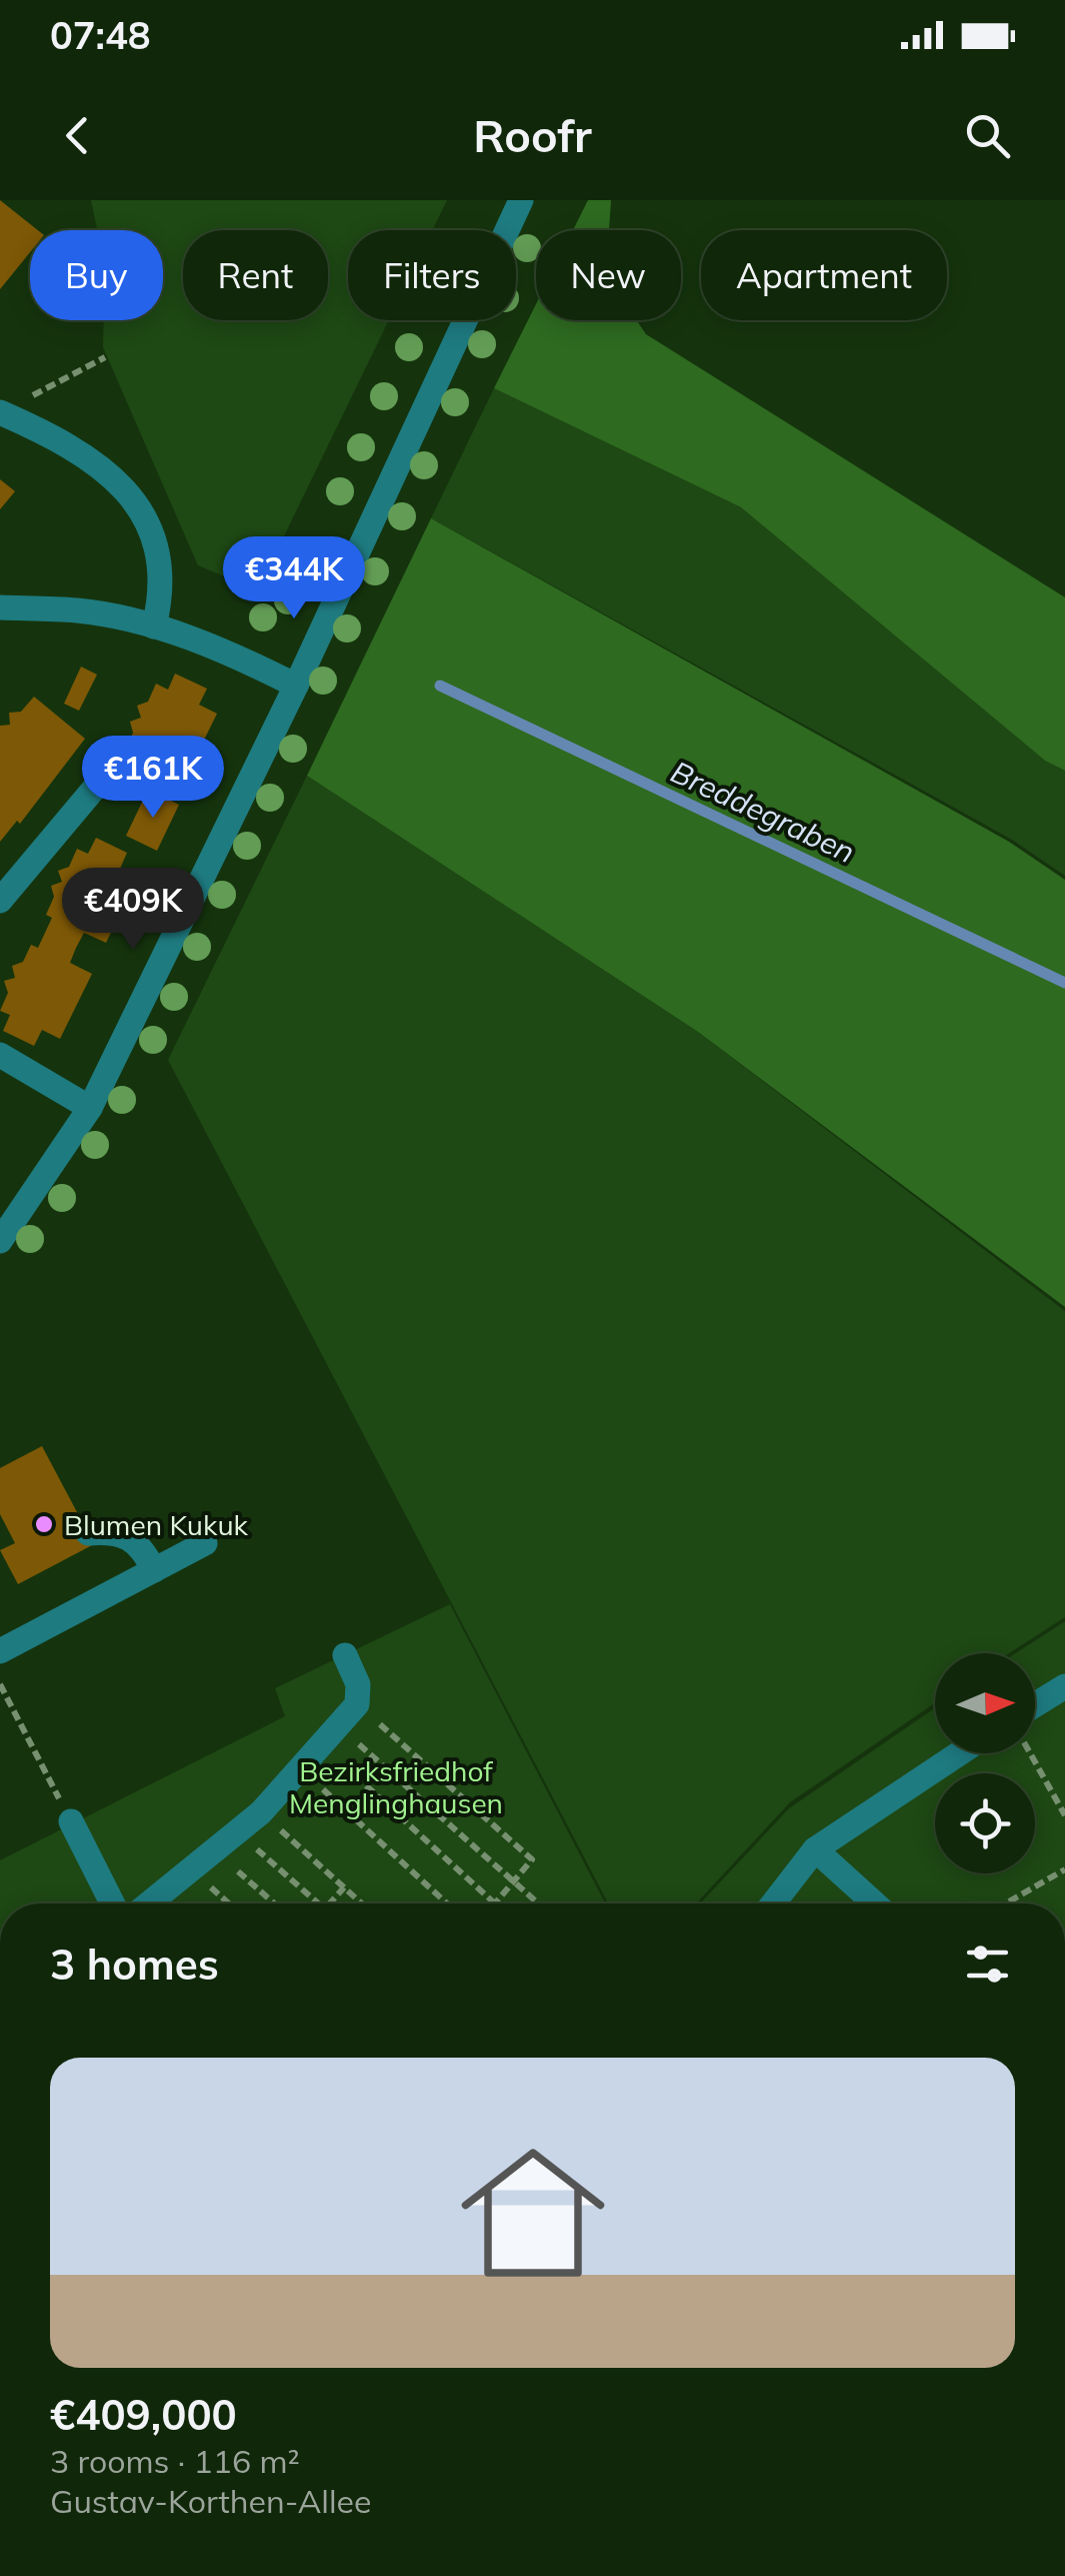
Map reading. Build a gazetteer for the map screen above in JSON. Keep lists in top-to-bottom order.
{
  "water": ["Breddegraben"],
  "parks": ["Bezirksfriedhof Menglinghausen"],
  "places": ["Blumen Kukuk"],
  "north": "right",
  "page": {
    "status": "07:48",
    "header": "Roofr",
    "chip": [
      "Buy",
      "Rent",
      "Filters",
      "New",
      "Apartment"
    ],
    "price": ["€344K", "€161K", "€409K"],
    "heading": "3 homes",
    "list": [
      {
        "name": "€409,000",
        "note": "3 rooms · 116 m² · Gustav-Korthen-Allee"
      }
    ]
  }
}
